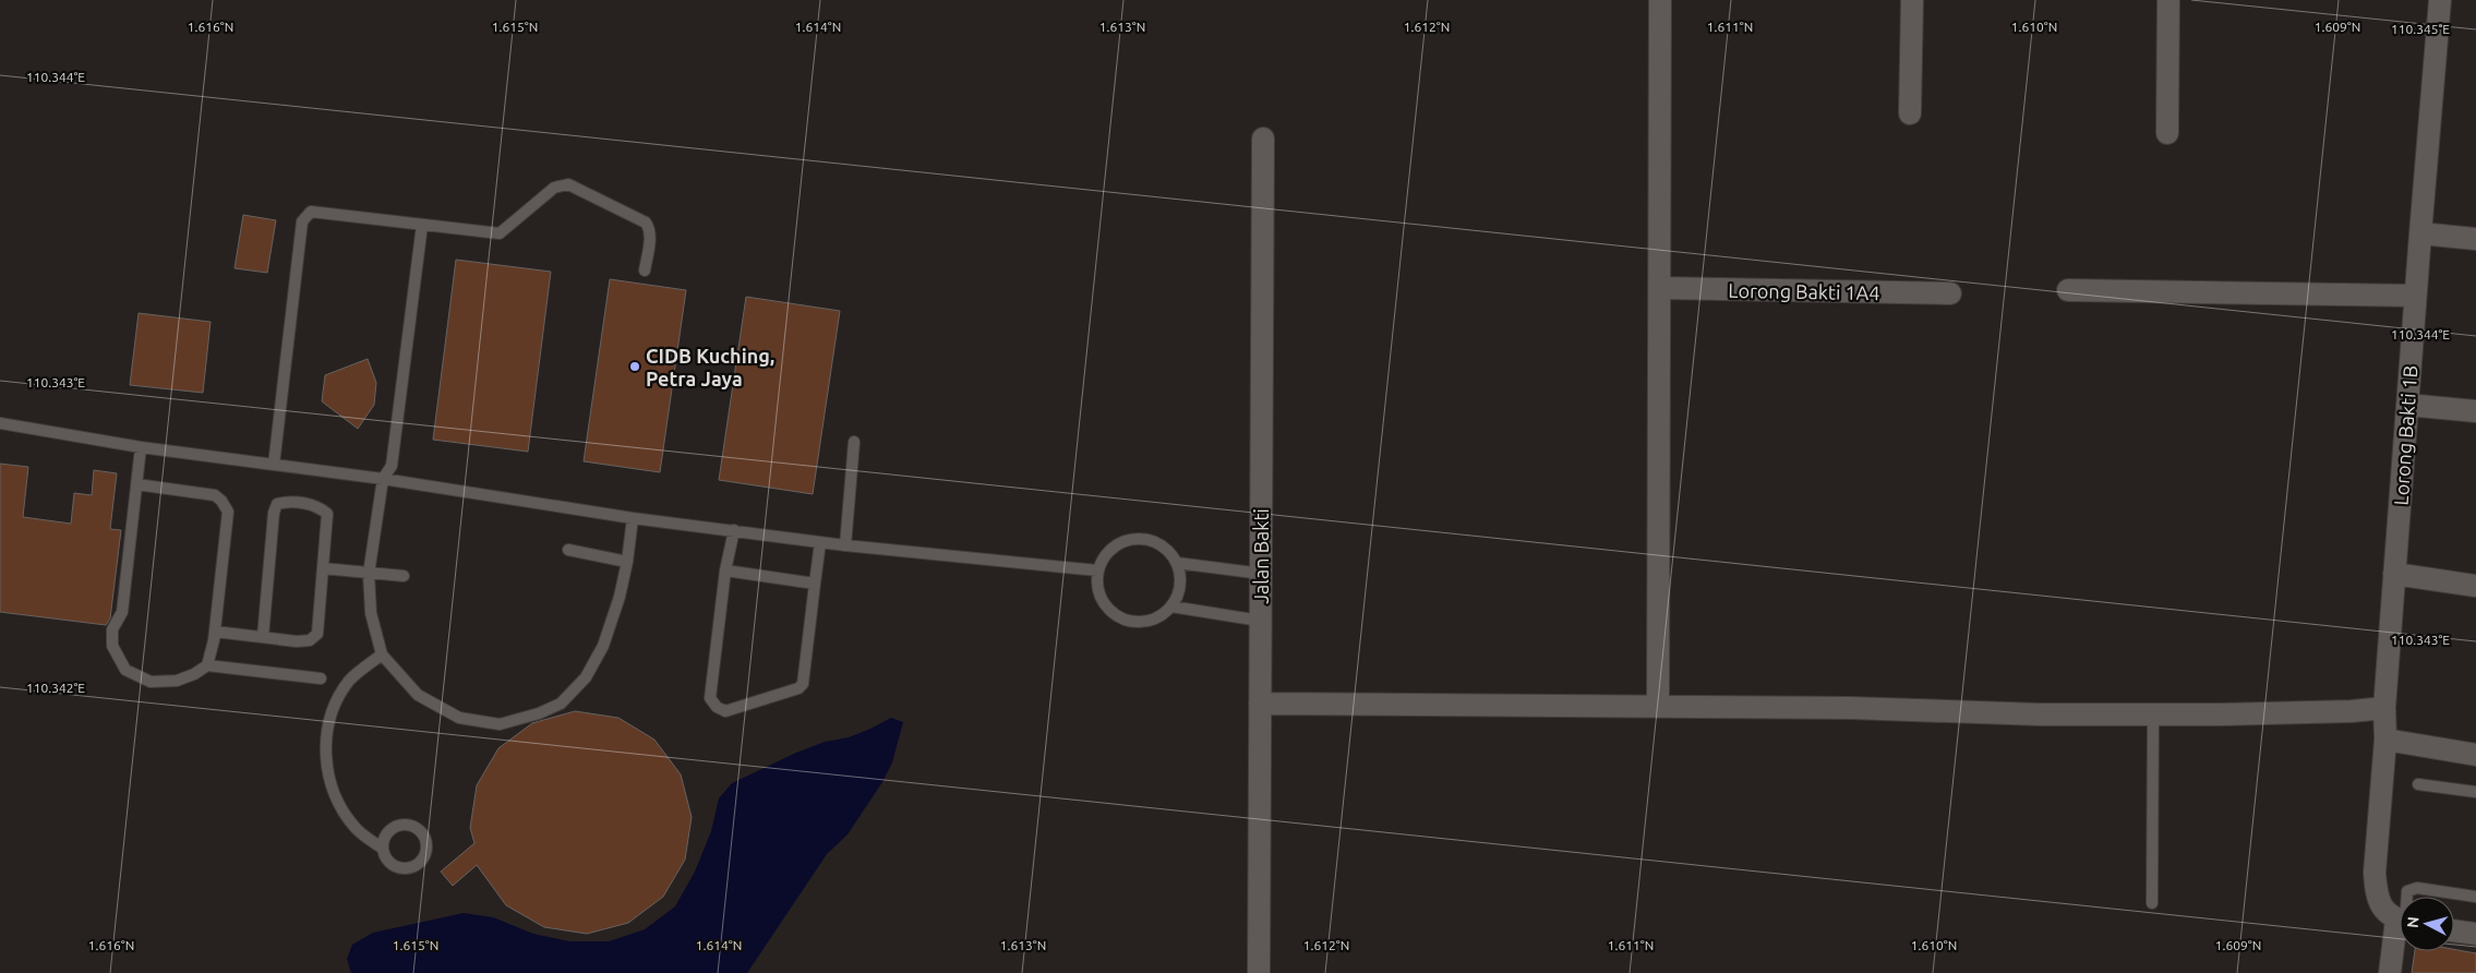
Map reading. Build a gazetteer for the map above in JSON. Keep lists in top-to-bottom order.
{
  "streets": {
    "street": ["Lorong Bakti 1A4", "Lorong Bakti 1B", "Jalan Bakti"]
  },
  "places": ["CIDB Kuching, Petra Jaya"],
  "north": "left",
  "coordinates": [
    "1.616°N",
    "1.615°N",
    "1.614°N",
    "1.613°N",
    "1.612°N",
    "1.611°N",
    "1.610°N",
    "1.609°N",
    "110.345°E",
    "110.344°E",
    "110.343°E",
    "110.342°E"
  ]
}
